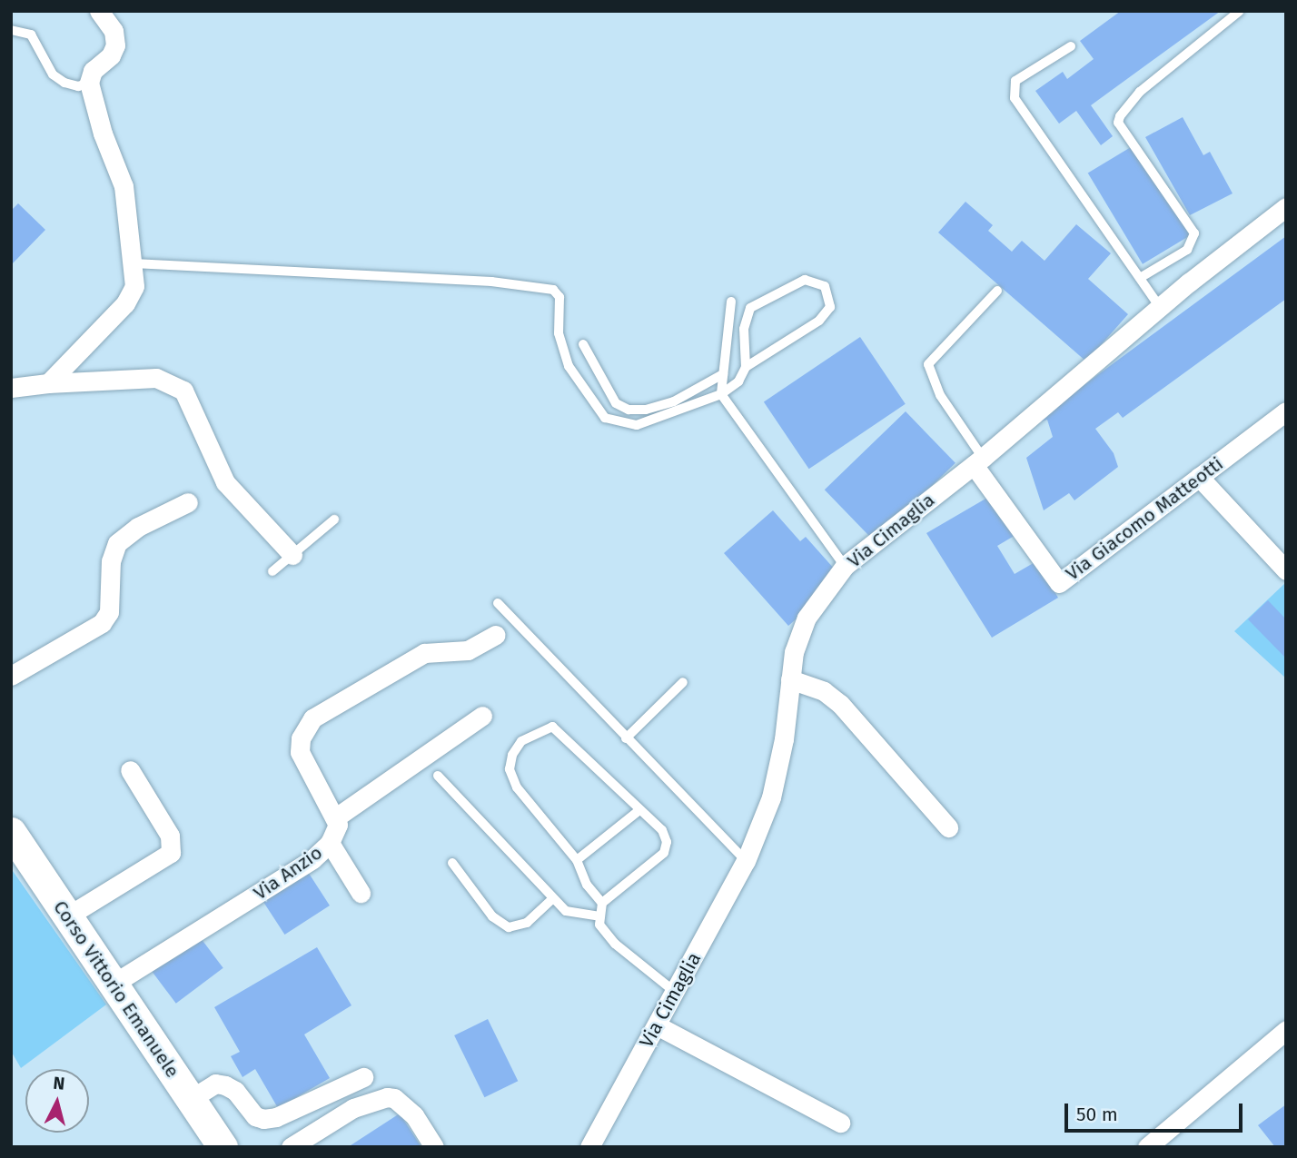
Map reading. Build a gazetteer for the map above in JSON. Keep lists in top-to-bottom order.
{
  "streets": {
    "main road": ["Corso Vittorio Emanuele"],
    "street": ["Via Giacomo Matteotti", "Via Cimaglia", "Via Anzio"]
  },
  "crossings": [
    ["Via Giacomo Matteotti", "Via Cimaglia"],
    ["Via Anzio", "Corso Vittorio Emanuele"]
  ],
  "scale_bar": "50 m",
  "north": "top"
}
